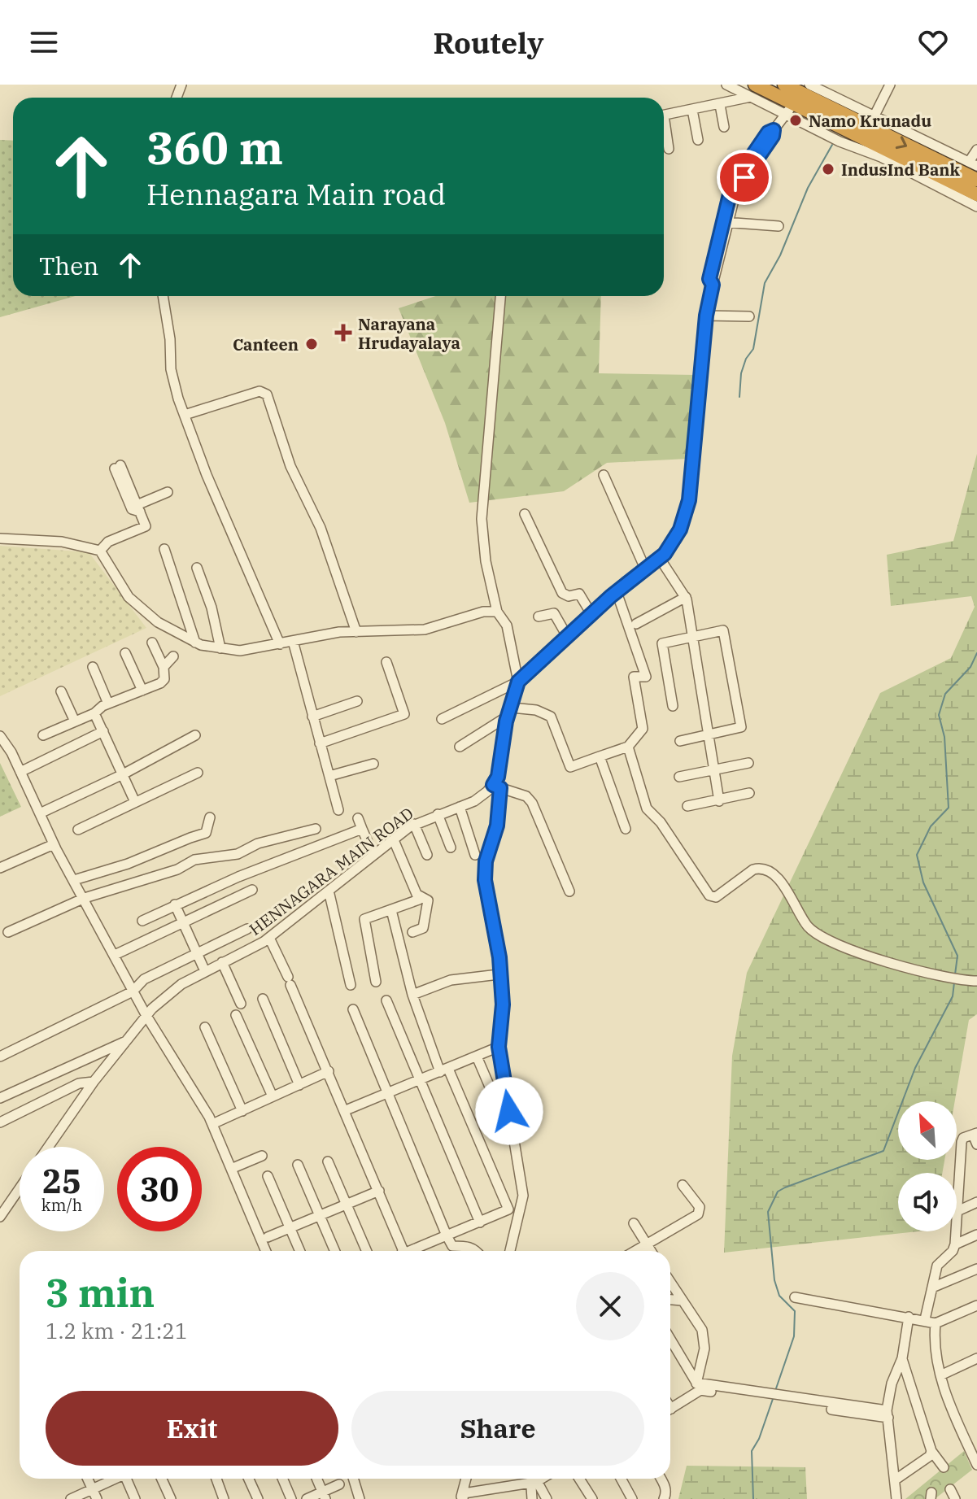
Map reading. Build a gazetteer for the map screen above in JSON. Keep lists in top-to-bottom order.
{
  "streets": {
    "street": ["HENNAGARA MAIN ROAD"]
  },
  "places": {
    "other": ["Namo Krunadu", "IndusInd Bank", "Canteen"],
    "health": ["Narayana Hrudayalaya"]
  },
  "north": "top left",
  "page": {
    "header": "Routely",
    "turn": ["360 m", "Hennagara Main road"],
    "then": "Then",
    "speed": "25 km/h",
    "limit": "30",
    "heading": ["3 min", "1.2 km · 21:21"],
    "buttons": ["Exit", "Share"]
  }
}
